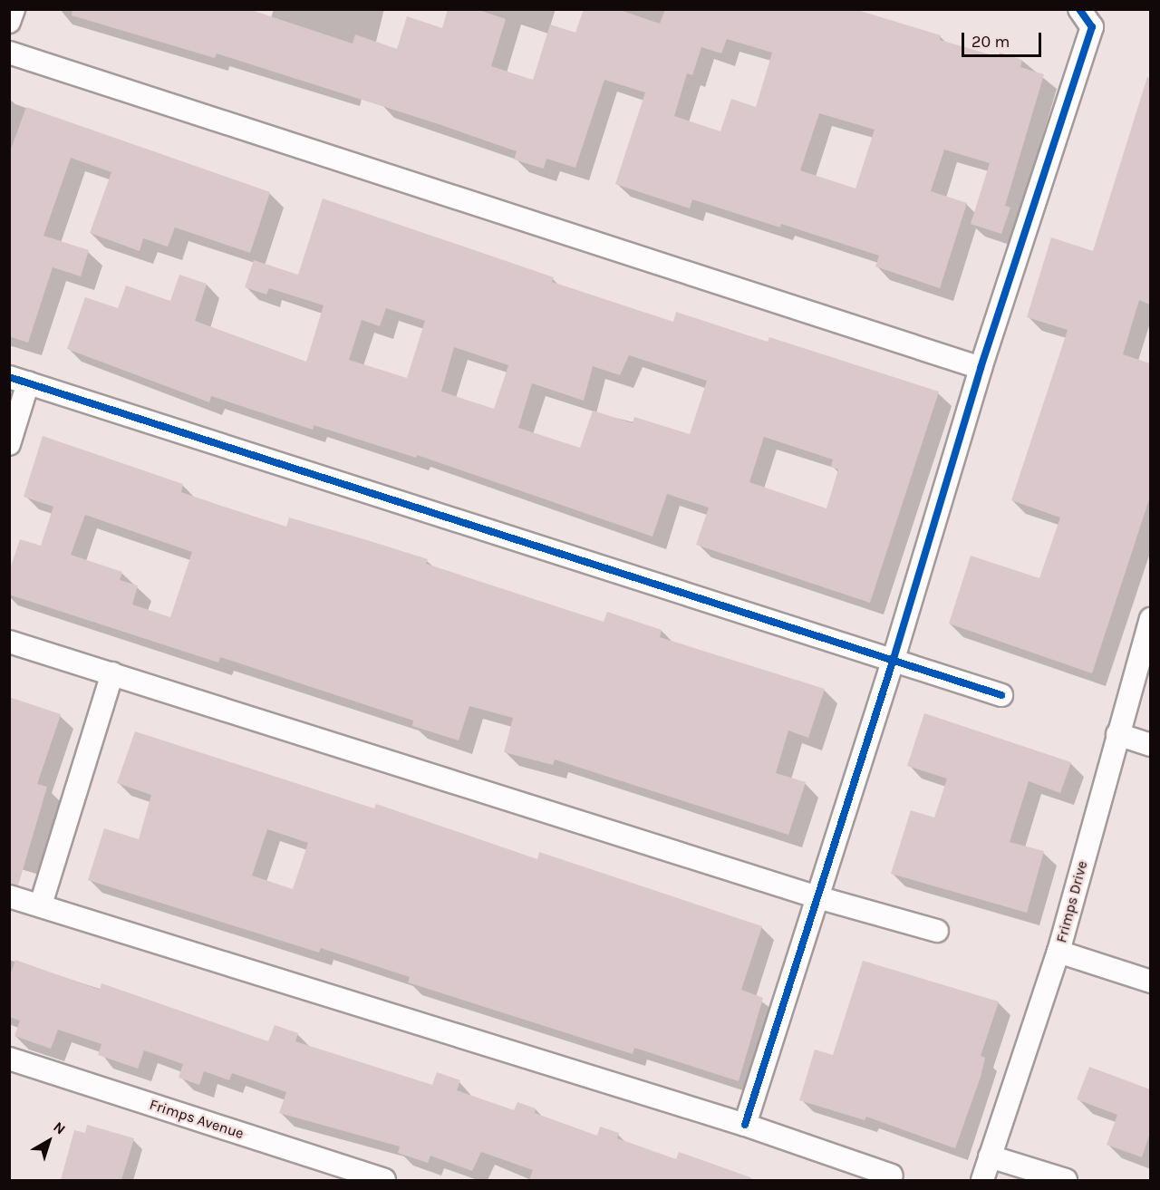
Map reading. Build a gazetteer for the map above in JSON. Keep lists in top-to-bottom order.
{
  "streets": {
    "street": ["Frimps Drive", "Frimps Avenue"]
  },
  "scale_bar": "20 m",
  "north": "top right"
}
